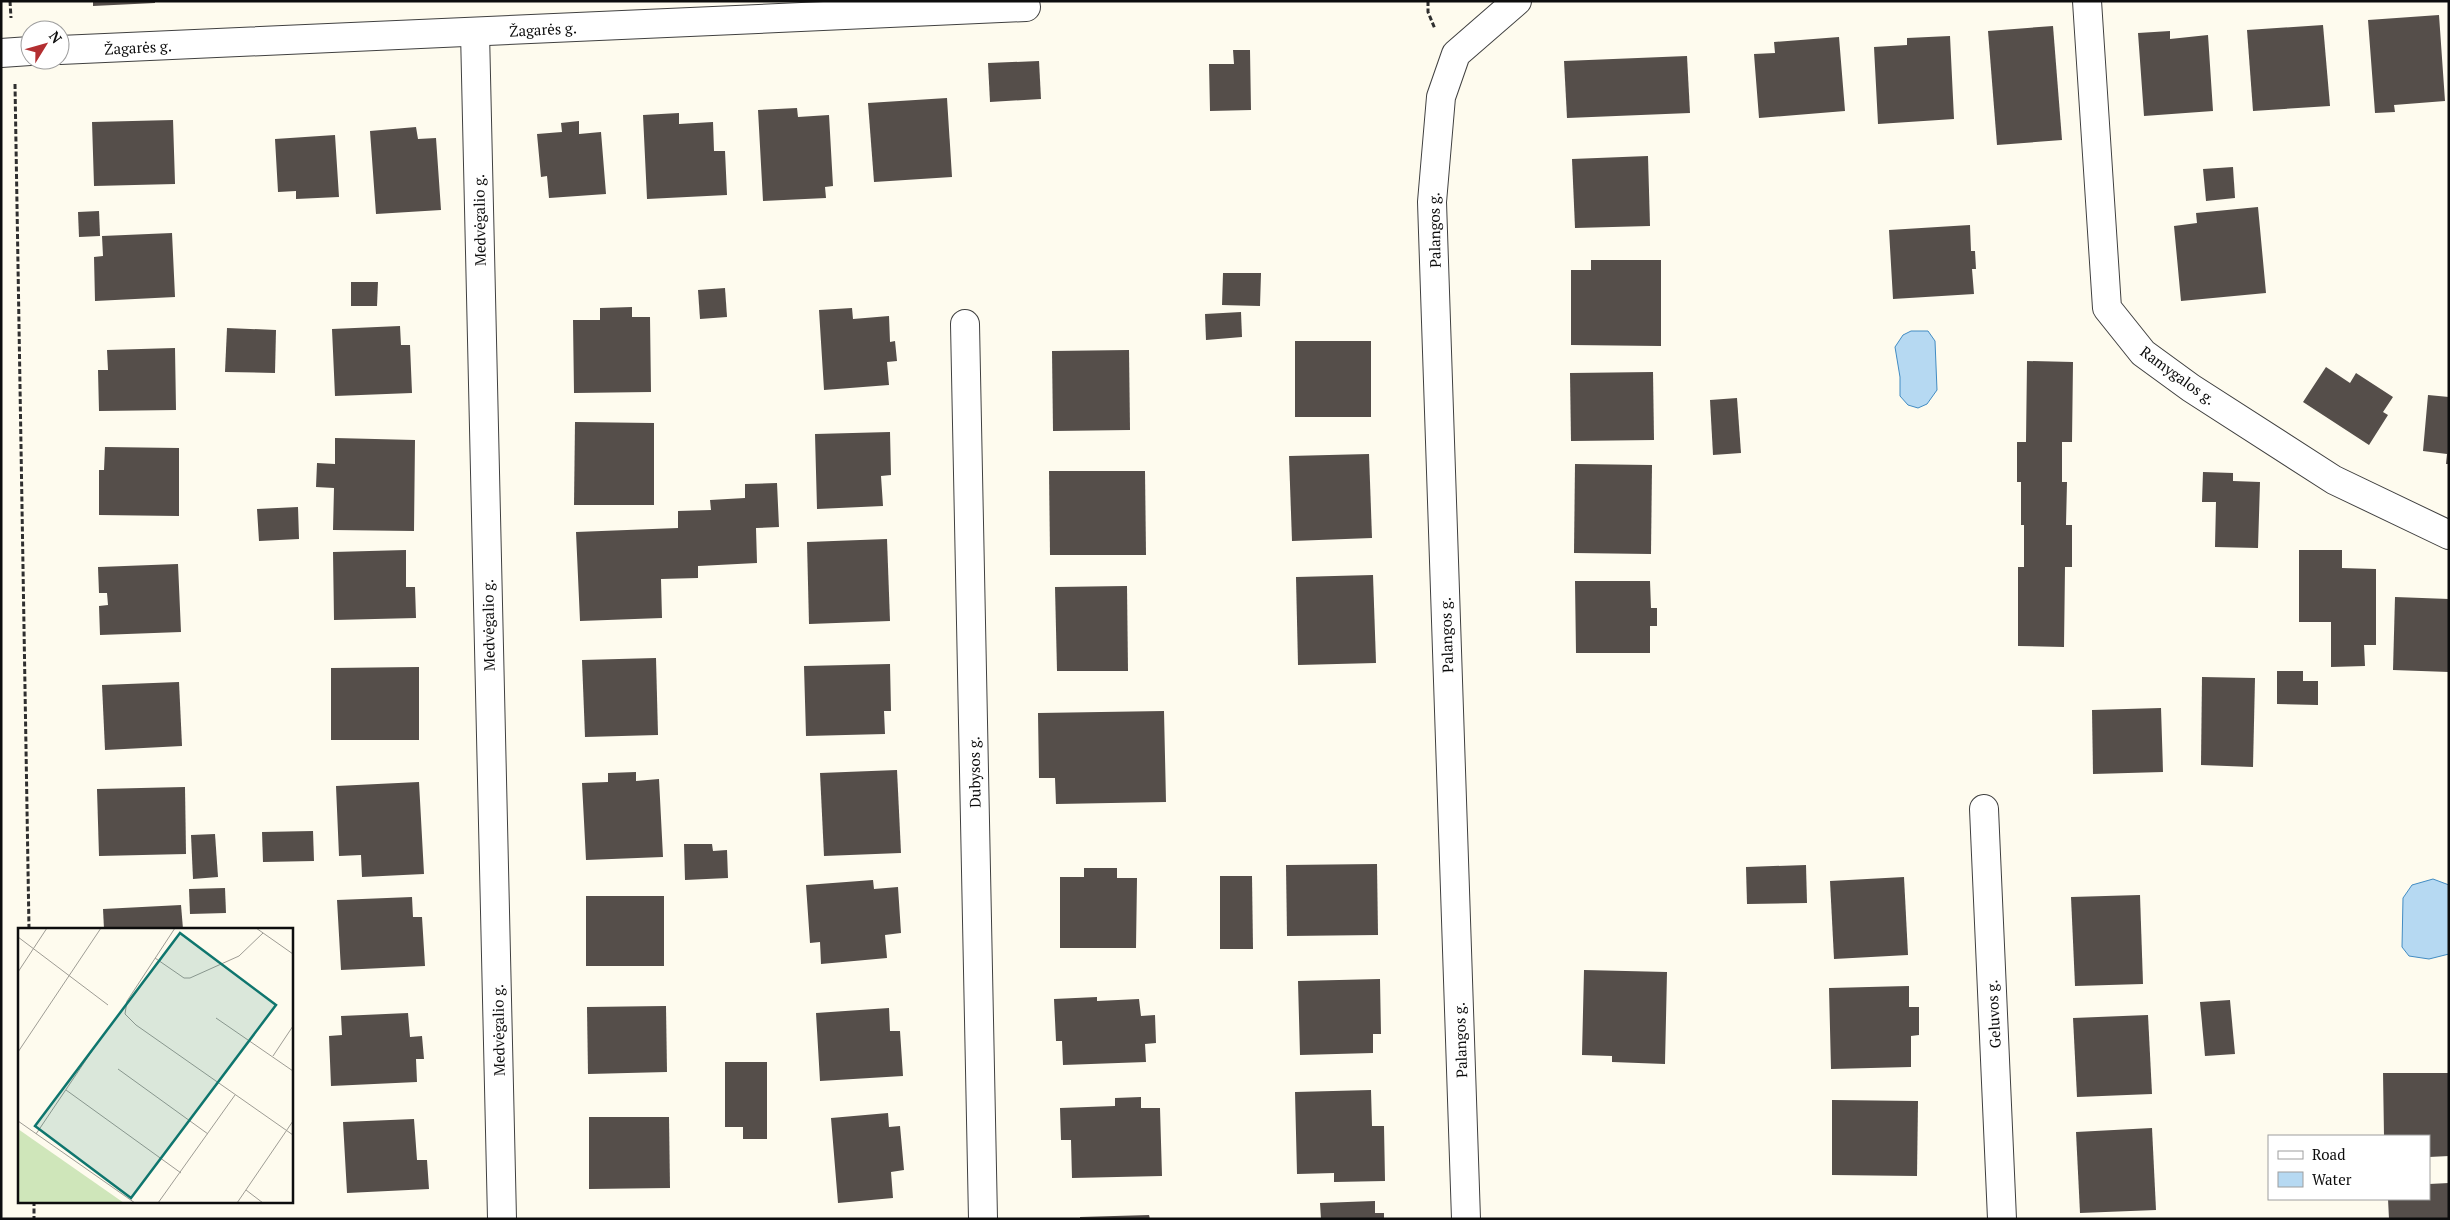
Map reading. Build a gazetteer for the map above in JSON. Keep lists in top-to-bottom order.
{
  "streets": {
    "street": [
      "Žagarės g.",
      "Medvėgalio g.",
      "Palangos g.",
      "Ramygalos g.",
      "Dubysos g.",
      "Geluvos g."
    ]
  },
  "crossings": [
    ["Žagarės g.", "Medvėgalio g."]
  ],
  "legend": ["Road", "Water"],
  "north": "top right"
}
